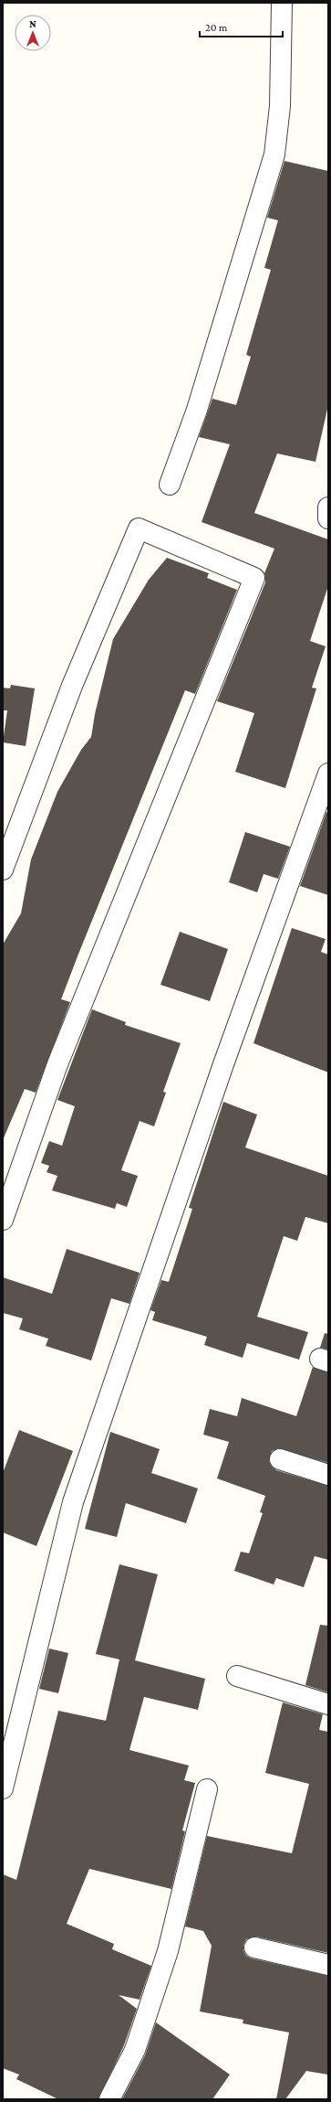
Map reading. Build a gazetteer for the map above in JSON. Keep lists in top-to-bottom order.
{
  "scale_bar": "20 m",
  "north": "top"
}
